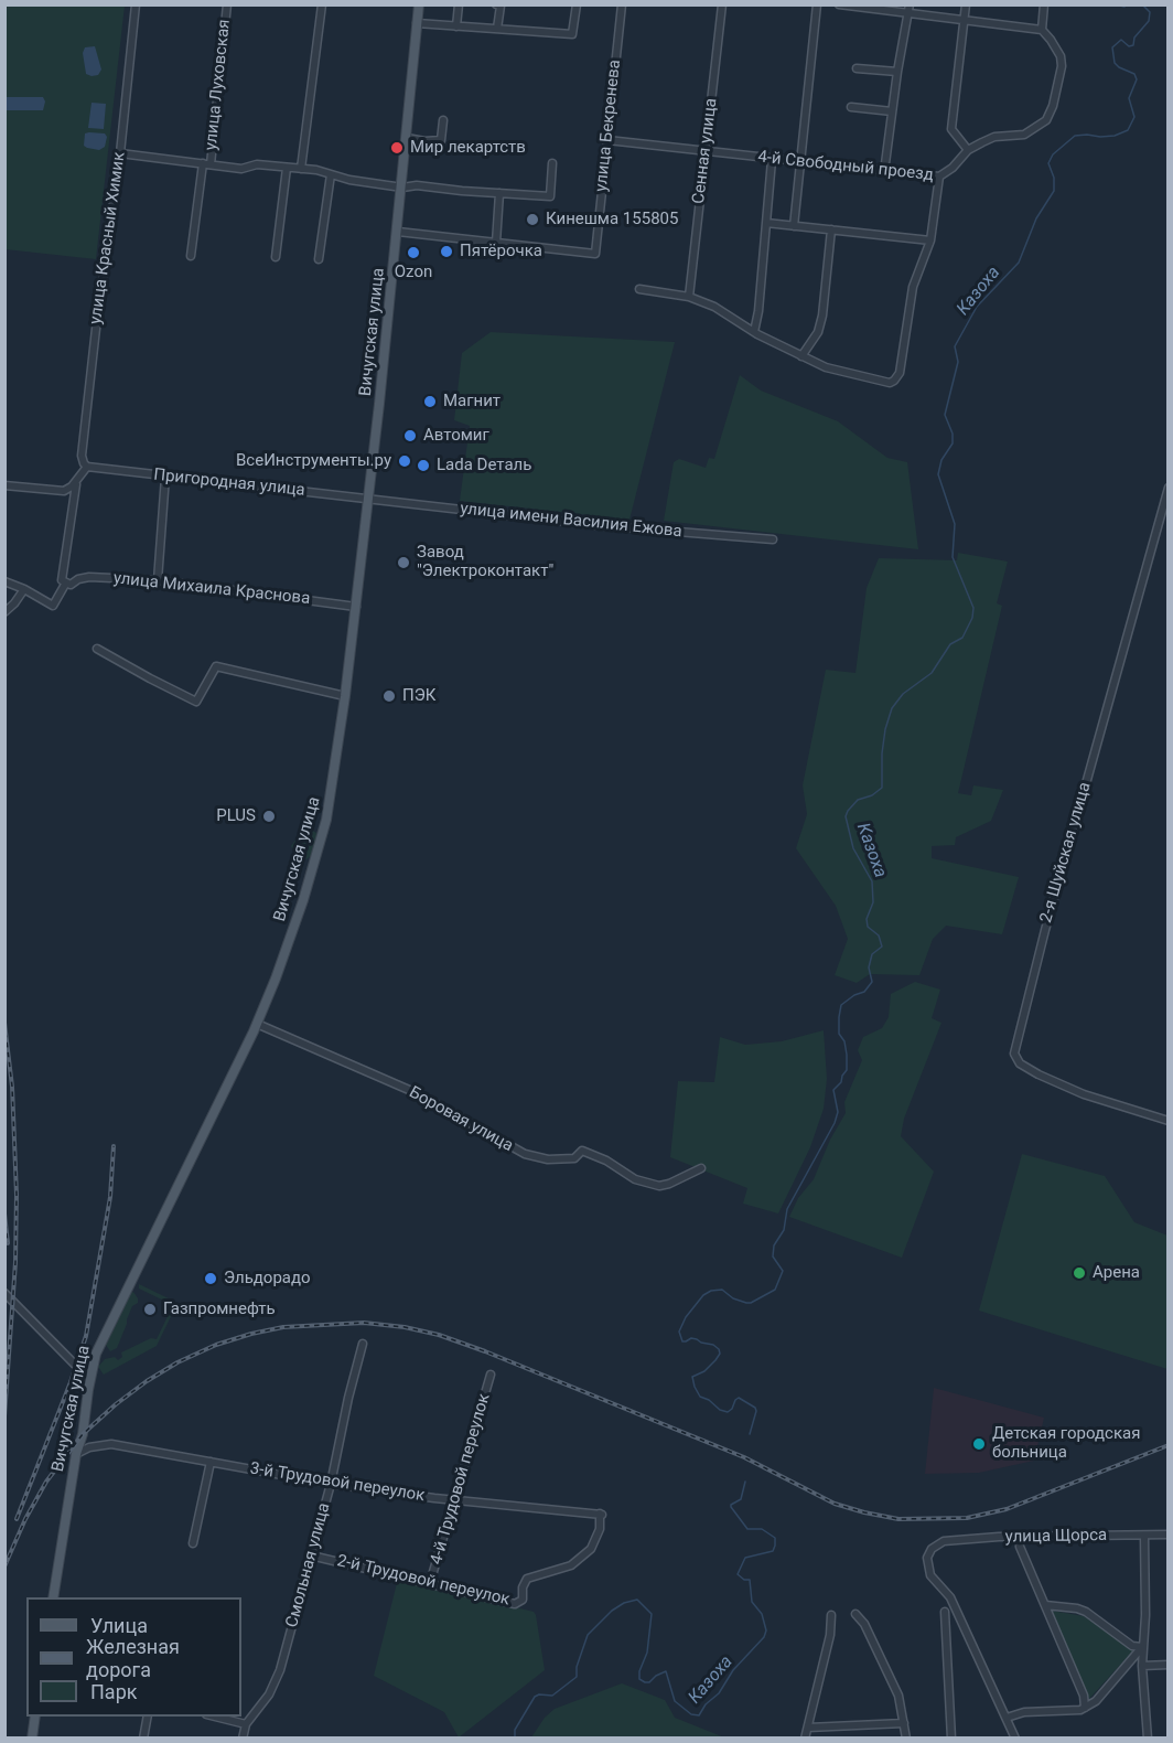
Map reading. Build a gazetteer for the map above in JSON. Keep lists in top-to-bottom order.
{
  "streets": {
    "main road": ["Вичугская улица"],
    "street": [
      "улица Луховская",
      "улица Бекренева",
      "Сенная улица",
      "4-й Свободный проезд",
      "улица Красный Химик",
      "Пригородная улица",
      "улица имени Василия Ежова",
      "улица Михаила Краснова",
      "2-я Шуйская улица",
      "Боровая улица",
      "4-й Трудовой переулок",
      "3-й Трудовой переулок",
      "улица Щорса",
      "Смольная улица",
      "2-й Трудовой переулок"
    ]
  },
  "crossings": [
    ["улица Бекренева", "4-й Свободный проезд"],
    ["Сенная улица", "4-й Свободный проезд"],
    ["улица Красный Химик", "Пригородная улица"],
    ["Вичугская улица", "Пригородная улица"],
    ["Вичугская улица", "улица имени Василия Ежова"],
    ["Вичугская улица", "улица Михаила Краснова"],
    ["Вичугская улица", "Боровая улица"],
    ["Вичугская улица", "3-й Трудовой переулок"],
    ["Пригородная улица", "улица имени Василия Ежова"],
    ["4-й Трудовой переулок", "3-й Трудовой переулок"],
    ["4-й Трудовой переулок", "2-й Трудовой переулок"],
    ["3-й Трудовой переулок", "Смольная улица"],
    ["3-й Трудовой переулок", "2-й Трудовой переулок"],
    ["Смольная улица", "2-й Трудовой переулок"]
  ],
  "water": ["Казоха"],
  "places": [
    "Мир лекартств",
    "Кинешма 155805",
    "Пятёрочка",
    "Ozon",
    "Магнит",
    "Автомиг",
    "ВсеИнструменты.ру",
    "Lada Dеталь",
    "Завод \"Электроконтакт\"",
    "ПЭК",
    "PLUS",
    "Арена",
    "Эльдорадо",
    "Газпромнефть",
    "Детская городская больница"
  ],
  "legend": ["Улица", "Железная дорога", "Парк"]
}
